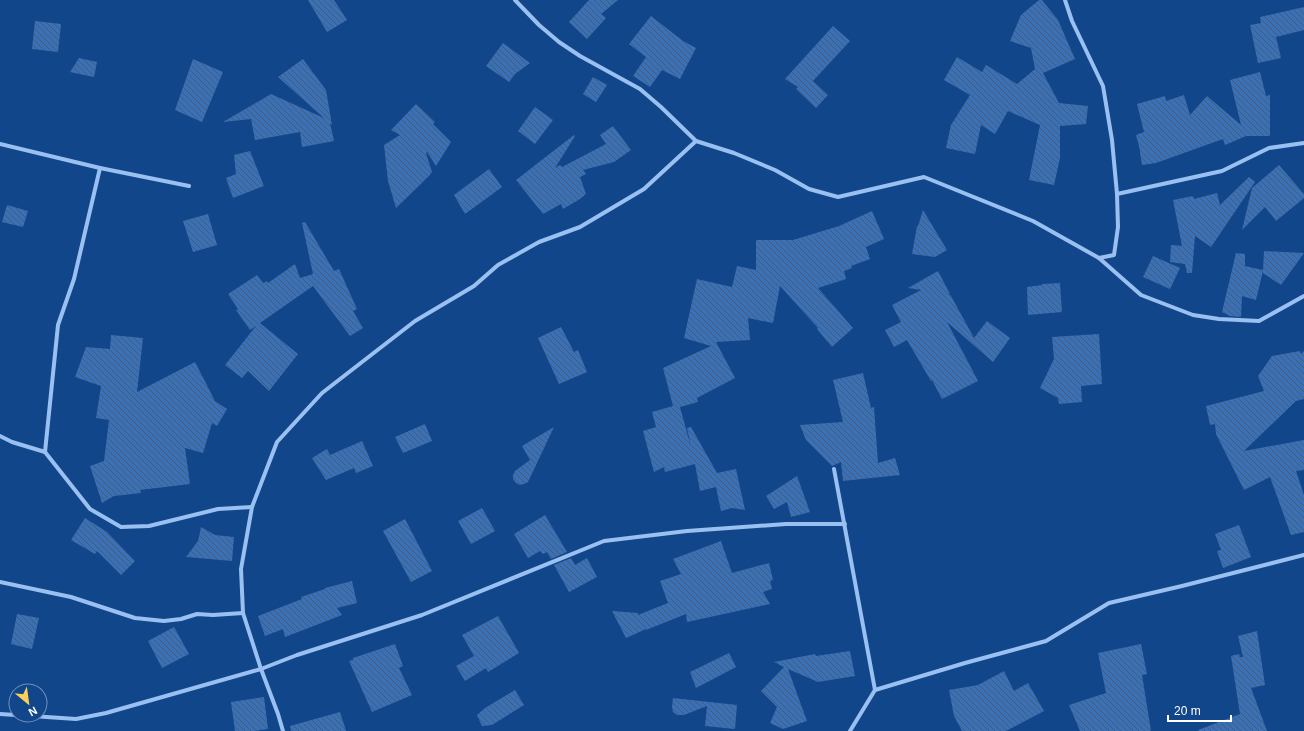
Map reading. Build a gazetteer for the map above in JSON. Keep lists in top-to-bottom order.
{
  "scale_bar": "20 m",
  "north": "bottom right"
}
